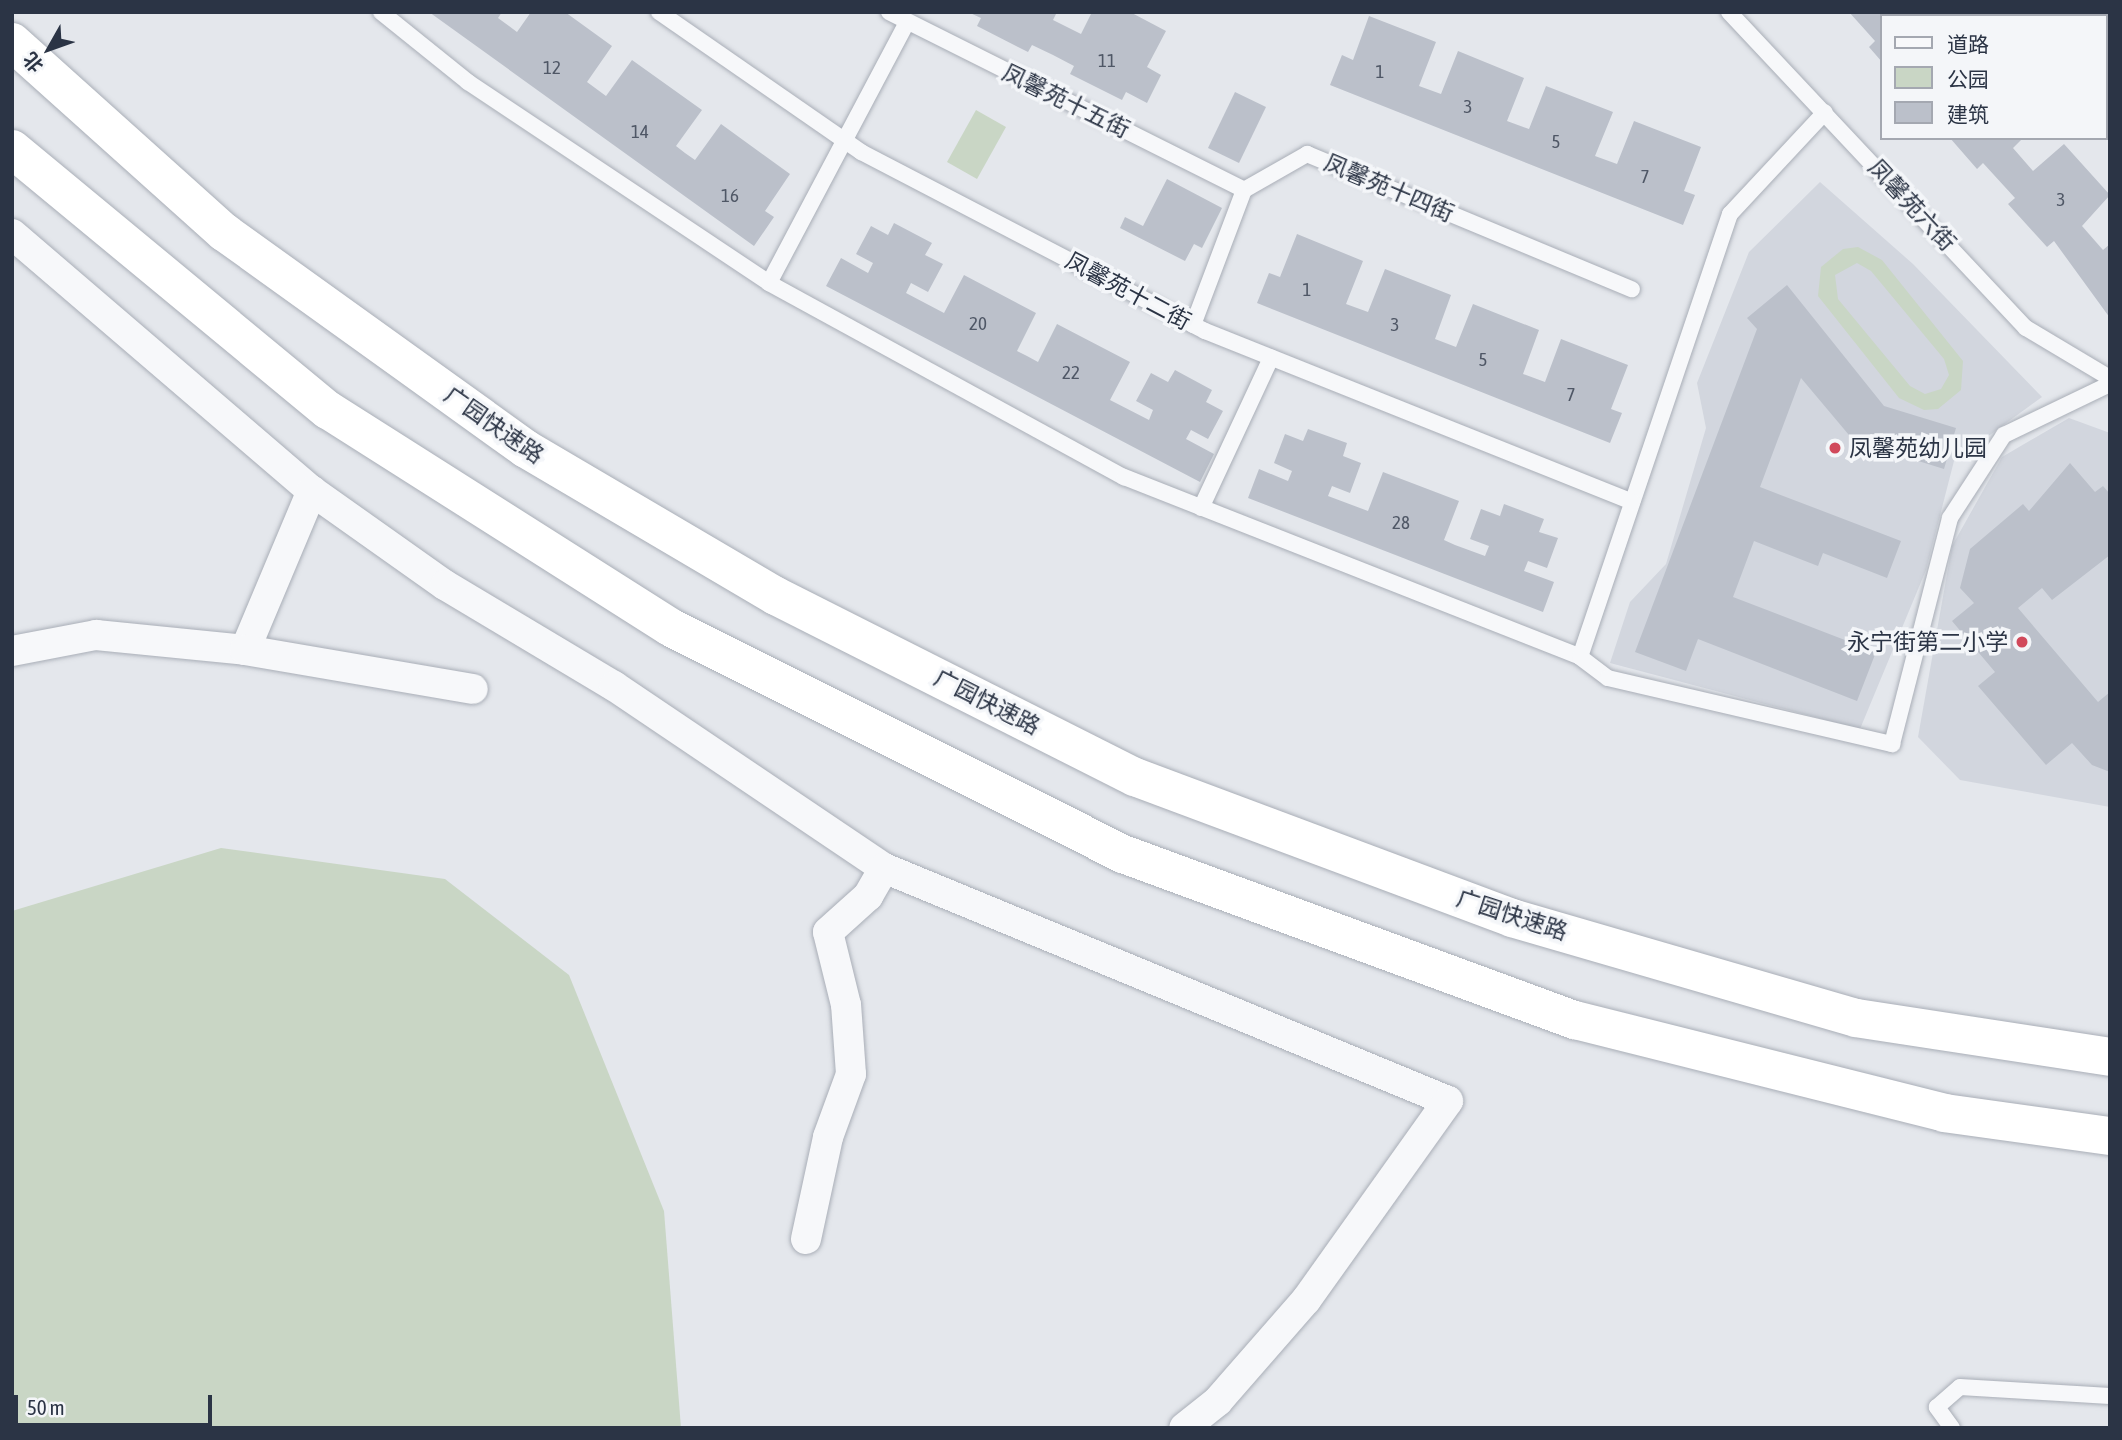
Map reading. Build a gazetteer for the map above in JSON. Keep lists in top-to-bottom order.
{
  "streets": {
    "highway": ["广园快速路"],
    "lane": [
      "凤馨苑十五街",
      "凤馨苑十四街",
      "凤馨苑六街",
      "凤馨苑十二街"
    ]
  },
  "crossings": [
    ["凤馨苑十五街", "凤馨苑十四街"]
  ],
  "places": ["凤馨苑幼儿园", "永宁街第二小学"],
  "house_numbers": [
    "11",
    "12",
    "1",
    "3",
    "14",
    "5",
    "7",
    "16",
    "3",
    "1",
    "20",
    "3",
    "5",
    "22",
    "7",
    "28"
  ],
  "legend": ["道路", "公园", "建筑"],
  "scale_bar": "50 m",
  "north": "bottom left"
}
